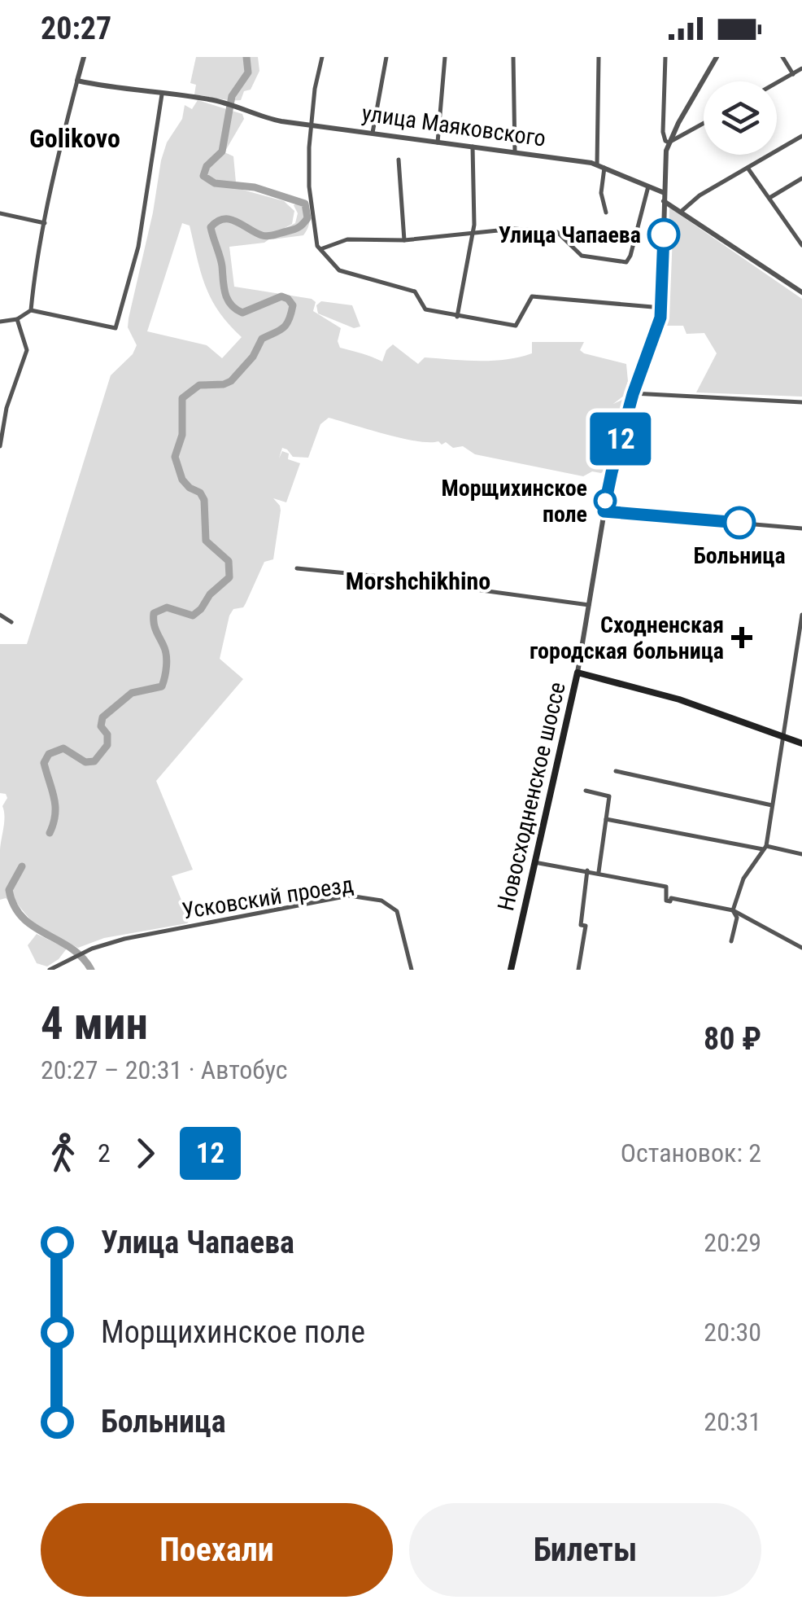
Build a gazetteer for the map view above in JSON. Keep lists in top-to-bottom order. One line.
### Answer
{"streets":{"main road":["Новосходненское шоссе"],"street":["улица Маяковского","Усковский проезд"]},"crossings":[["улица Маяковского","Новосходненское шоссе"]],"districts":["Golikovo","Morshchikhino"],"places":{"other":["Улица Чапаева","Морщихинское поле","Больница"],"health":["Сходненская городская больница"]},"lines":["bus line 12"],"page":{"status":"20:27","on_map":"12","heading":["4 мин","20:27 – 20:31 · Автобус","80 ₽"],"legs":["2","12","Остановок: 2"],"list":[{"name":"Улица Чапаева","value":"20:29"},{"name":"Морщихинское поле","value":"20:30"},{"name":"Больница","value":"20:31"}],"buttons":["Поехали","Билеты"]}}
